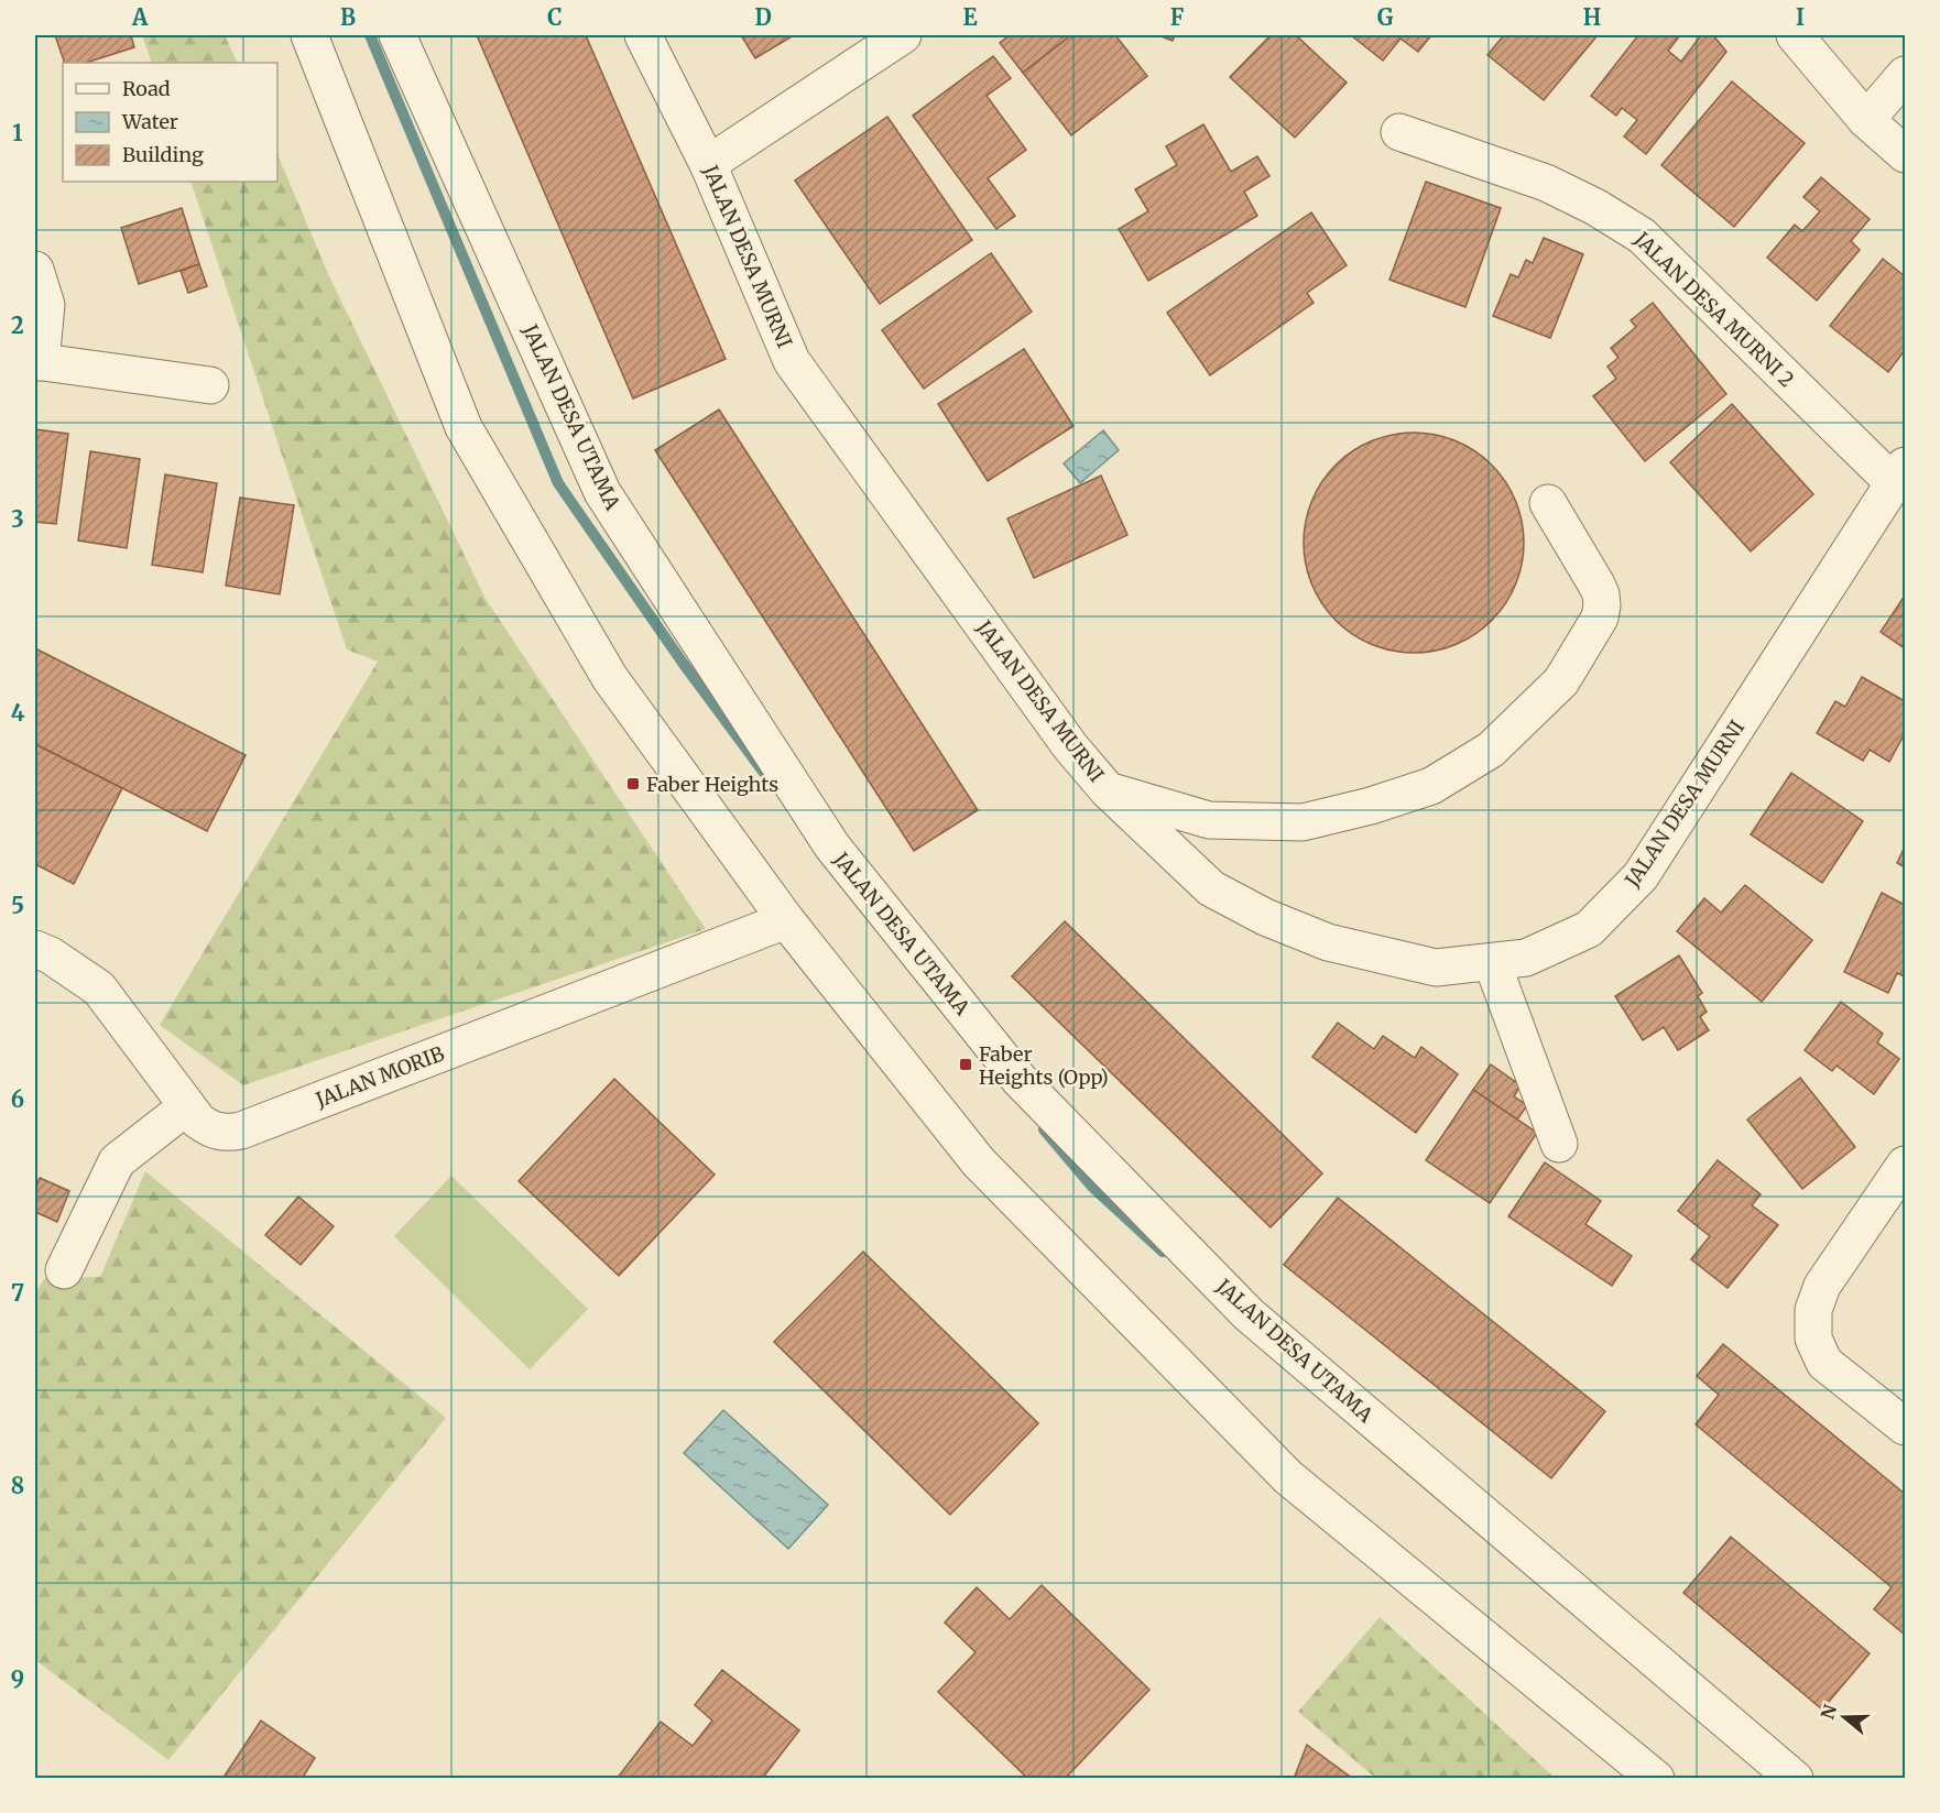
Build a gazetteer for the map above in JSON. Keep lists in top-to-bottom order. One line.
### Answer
{"streets":{"street":["JALAN DESA MURNI","JALAN DESA MURNI 2","JALAN DESA UTAMA","JALAN MORIB"]},"crossings":[["JALAN DESA MURNI","JALAN DESA MURNI 2"]],"places":{"transit":["Faber Heights","Faber Heights (Opp)"]},"legend":["Road","Water","Building"],"north":"left","grid":{"columns":["A","B","C","D","E","F","G","H","I"],"rows":["1","2","3","4","5","6","7","8","9"]}}
